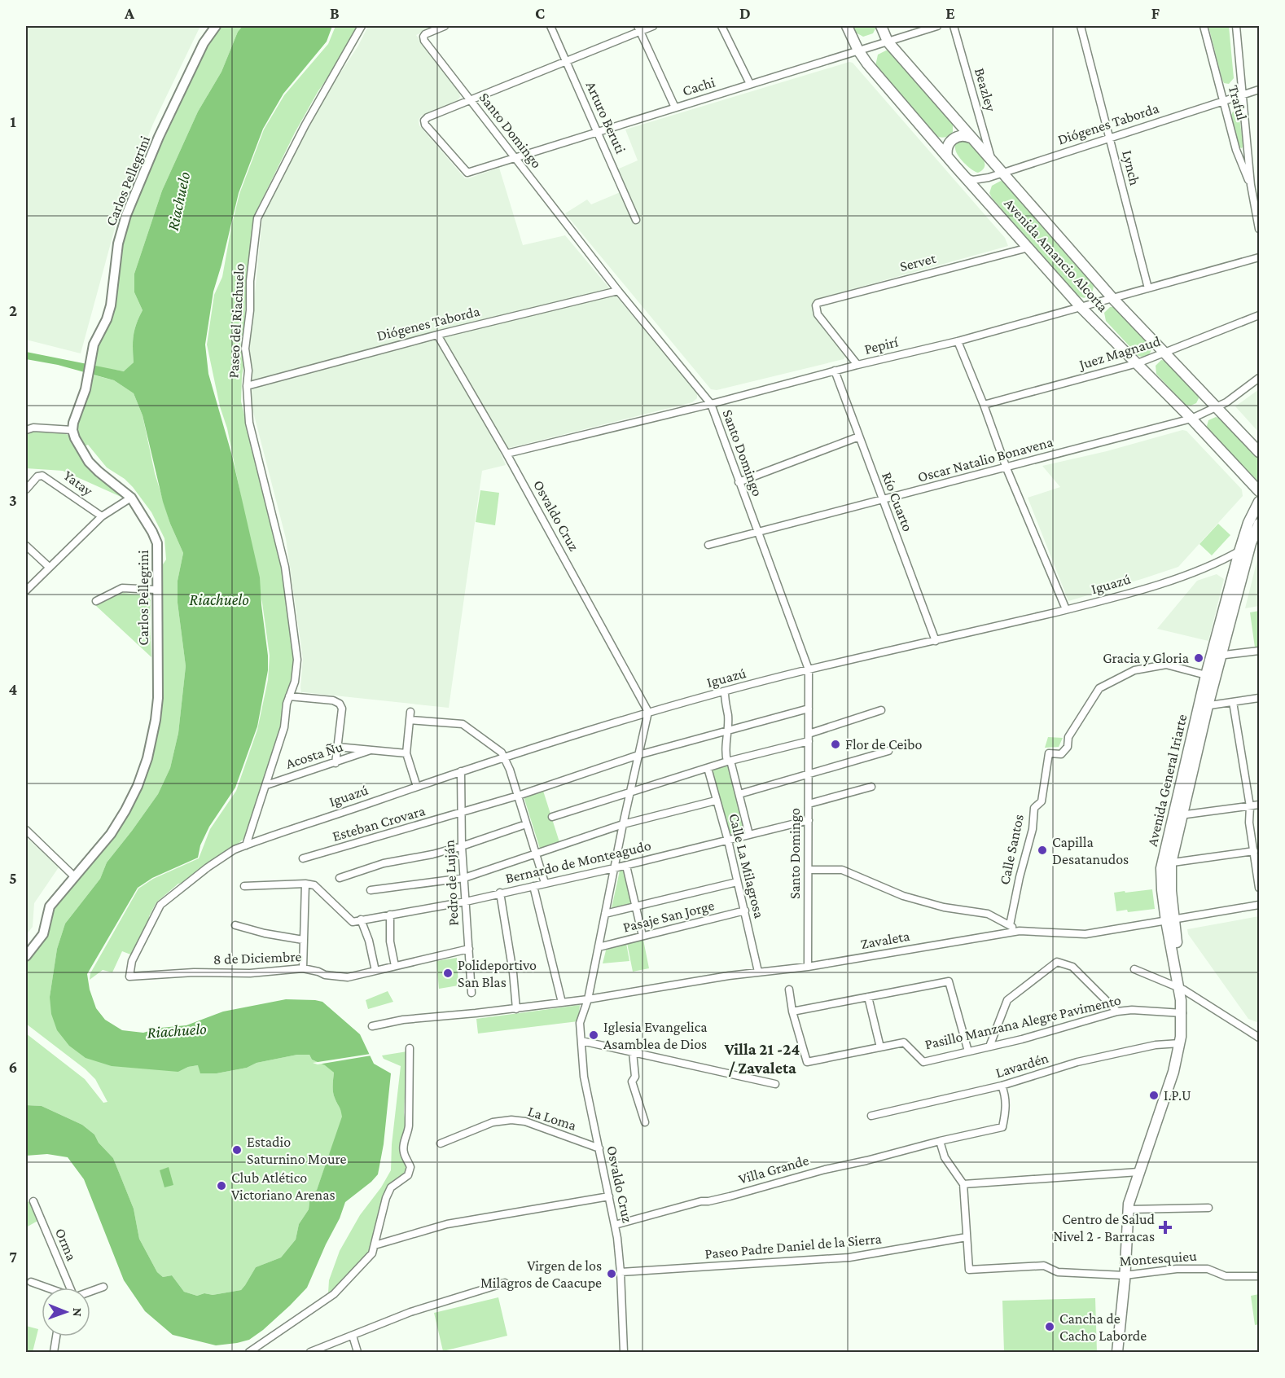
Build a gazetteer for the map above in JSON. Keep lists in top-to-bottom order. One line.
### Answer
{"streets":{"main road":["Avenida Amancio Alcorta","Avenida General Iriarte"],"street":["Cachi","Beazley","Traful","Arturo Beruti","Diógenes Taborda","Santo Domingo","Lynch","Carlos Pellegrini","Servet","Paseo del Riachuelo","Pepirí","Juez Magnaud","Oscar Natalio Bonavena","Yatay","Río Cuarto","Osvaldo Cruz","Iguazú","Acosta Ñu","Esteban Crovara","Calle Santos","Bernardo de Monteagudo","Calle La Milagrosa","Pedro de Luján","Pasaje San Jorge","Zavaleta","8 de Diciembre","Pasillo Manzana Alegre Pavimento","Lavardén","La Loma","Villa Grande","Orma","Paseo Padre Daniel de la Sierra","Montesquieu"]},"crossings":[["Cachi","Arturo Beruti"],["Cachi","Santo Domingo"],["Cachi","Avenida Amancio Alcorta"],["Beazley","Avenida Amancio Alcorta"],["Traful","Diógenes Taborda"],["Diógenes Taborda","Santo Domingo"],["Diógenes Taborda","Lynch"],["Diógenes Taborda","Avenida Amancio Alcorta"],["Diógenes Taborda","Paseo del Riachuelo"],["Diógenes Taborda","Osvaldo Cruz"],["Santo Domingo","Pepirí"],["Santo Domingo","Oscar Natalio Bonavena"],["Santo Domingo","Iguazú"],["Santo Domingo","Esteban Crovara"],["Santo Domingo","Bernardo de Monteagudo"],["Santo Domingo","Zavaleta"],["Lynch","Pepirí"],["Avenida Amancio Alcorta","Servet"],["Avenida Amancio Alcorta","Pepirí"],["Avenida Amancio Alcorta","Juez Magnaud"],["Avenida Amancio Alcorta","Oscar Natalio Bonavena"],["Servet","Pepirí"],["Paseo del Riachuelo","Iguazú"],["Paseo del Riachuelo","Acosta Ñu"],["Pepirí","Río Cuarto"],["Pepirí","Osvaldo Cruz"],["Oscar Natalio Bonavena","Río Cuarto"],["Río Cuarto","Iguazú"],["Osvaldo Cruz","Iguazú"],["Osvaldo Cruz","Zavaleta"],["Osvaldo Cruz","La Loma"],["Osvaldo Cruz","Villa Grande"],["Osvaldo Cruz","Paseo Padre Daniel de la Sierra"],["Iguazú","Avenida General Iriarte"],["Iguazú","Pedro de Luján"],["Iguazú","8 de Diciembre"],["Avenida General Iriarte","Calle Santos"],["Avenida General Iriarte","Zavaleta"],["Avenida General Iriarte","Pasillo Manzana Alegre Pavimento"],["Avenida General Iriarte","Lavardén"],["Avenida General Iriarte","Montesquieu"],["Esteban Crovara","Pedro de Luján"],["Bernardo de Monteagudo","Calle La Milagrosa"],["Bernardo de Monteagudo","Pedro de Luján"],["Calle La Milagrosa","Pasaje San Jorge"],["Calle La Milagrosa","Zavaleta"],["Pedro de Luján","8 de Diciembre"],["Lavardén","Villa Grande"],["Paseo Padre Daniel de la Sierra","Montesquieu"]],"districts":["Villa 21 -24 / Zavaleta"],"water":["Riachuelo"],"places":{"other":["Gracia y Gloria","Flor de Ceibo","Capilla Desatanudos","Polideportivo San Blas","Iglesia Evangelica Asamblea de Dios","I.P.U","Estadio Saturnino Moure","Club Atlético Victoriano Arenas","Virgen de los Milagros de Caacupe","Cancha de Cacho Laborde"],"health":["Centro de Salud Nivel 2 - Barracas"]},"north":"right","grid":{"columns":["A","B","C","D","E","F"],"rows":["1","2","3","4","5","6","7"]}}
